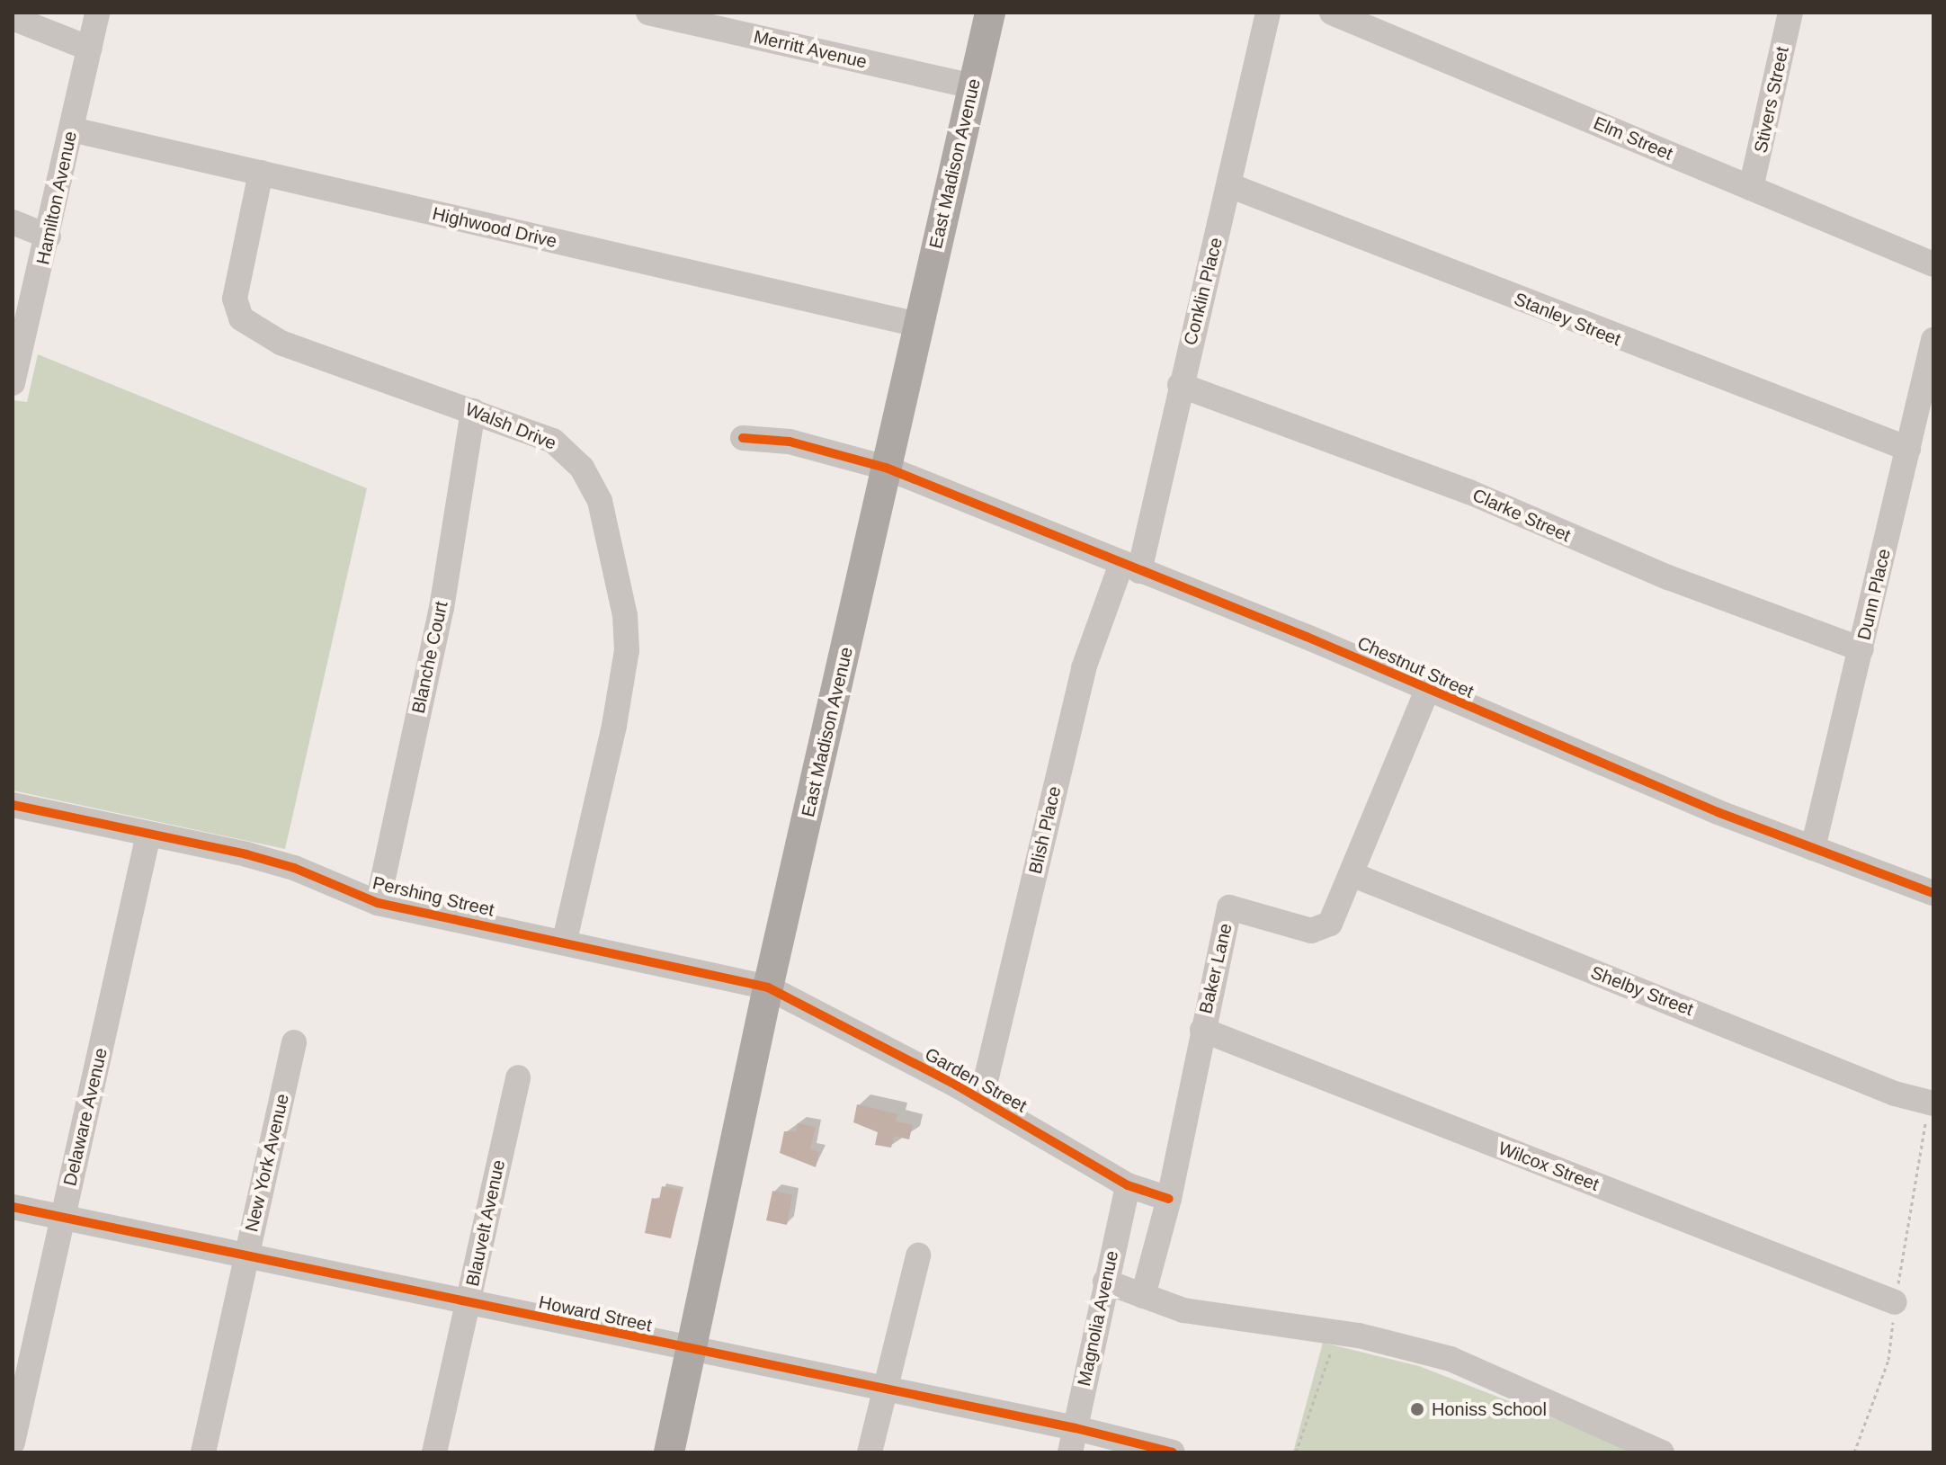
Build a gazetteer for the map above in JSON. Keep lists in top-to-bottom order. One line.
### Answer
{"streets":{"main road":["East Madison Avenue"],"street":["Merritt Avenue","Stivers Street","Elm Street","Hamilton Avenue","Highwood Drive","Conklin Place","Stanley Street","Walsh Drive","Clarke Street","Dunn Place","Blanche Court","Chestnut Street","Blish Place","Pershing Street","Baker Lane","Shelby Street","Garden Street","Delaware Avenue","New York Avenue","Wilcox Street","Blauvelt Avenue","Howard Street","Magnolia Avenue"]},"crossings":[["Merritt Avenue","East Madison Avenue"],["Stivers Street","Elm Street"],["East Madison Avenue","Highwood Drive"],["East Madison Avenue","Chestnut Street"],["East Madison Avenue","Pershing Street"],["East Madison Avenue","Garden Street"],["East Madison Avenue","Howard Street"],["Hamilton Avenue","Highwood Drive"],["Highwood Drive","Walsh Drive"],["Conklin Place","Stanley Street"],["Conklin Place","Clarke Street"],["Conklin Place","Chestnut Street"],["Conklin Place","Blish Place"],["Stanley Street","Dunn Place"],["Walsh Drive","Blanche Court"],["Walsh Drive","Pershing Street"],["Clarke Street","Dunn Place"],["Dunn Place","Chestnut Street"],["Blanche Court","Pershing Street"],["Chestnut Street","Blish Place"],["Chestnut Street","Baker Lane"],["Blish Place","Garden Street"],["Pershing Street","Garden Street"],["Pershing Street","Delaware Avenue"],["Baker Lane","Shelby Street"],["Baker Lane","Garden Street"],["Baker Lane","Wilcox Street"],["Garden Street","Magnolia Avenue"],["Delaware Avenue","Howard Street"],["New York Avenue","Howard Street"],["Blauvelt Avenue","Howard Street"],["Howard Street","Magnolia Avenue"]],"places":["Honiss School"]}
